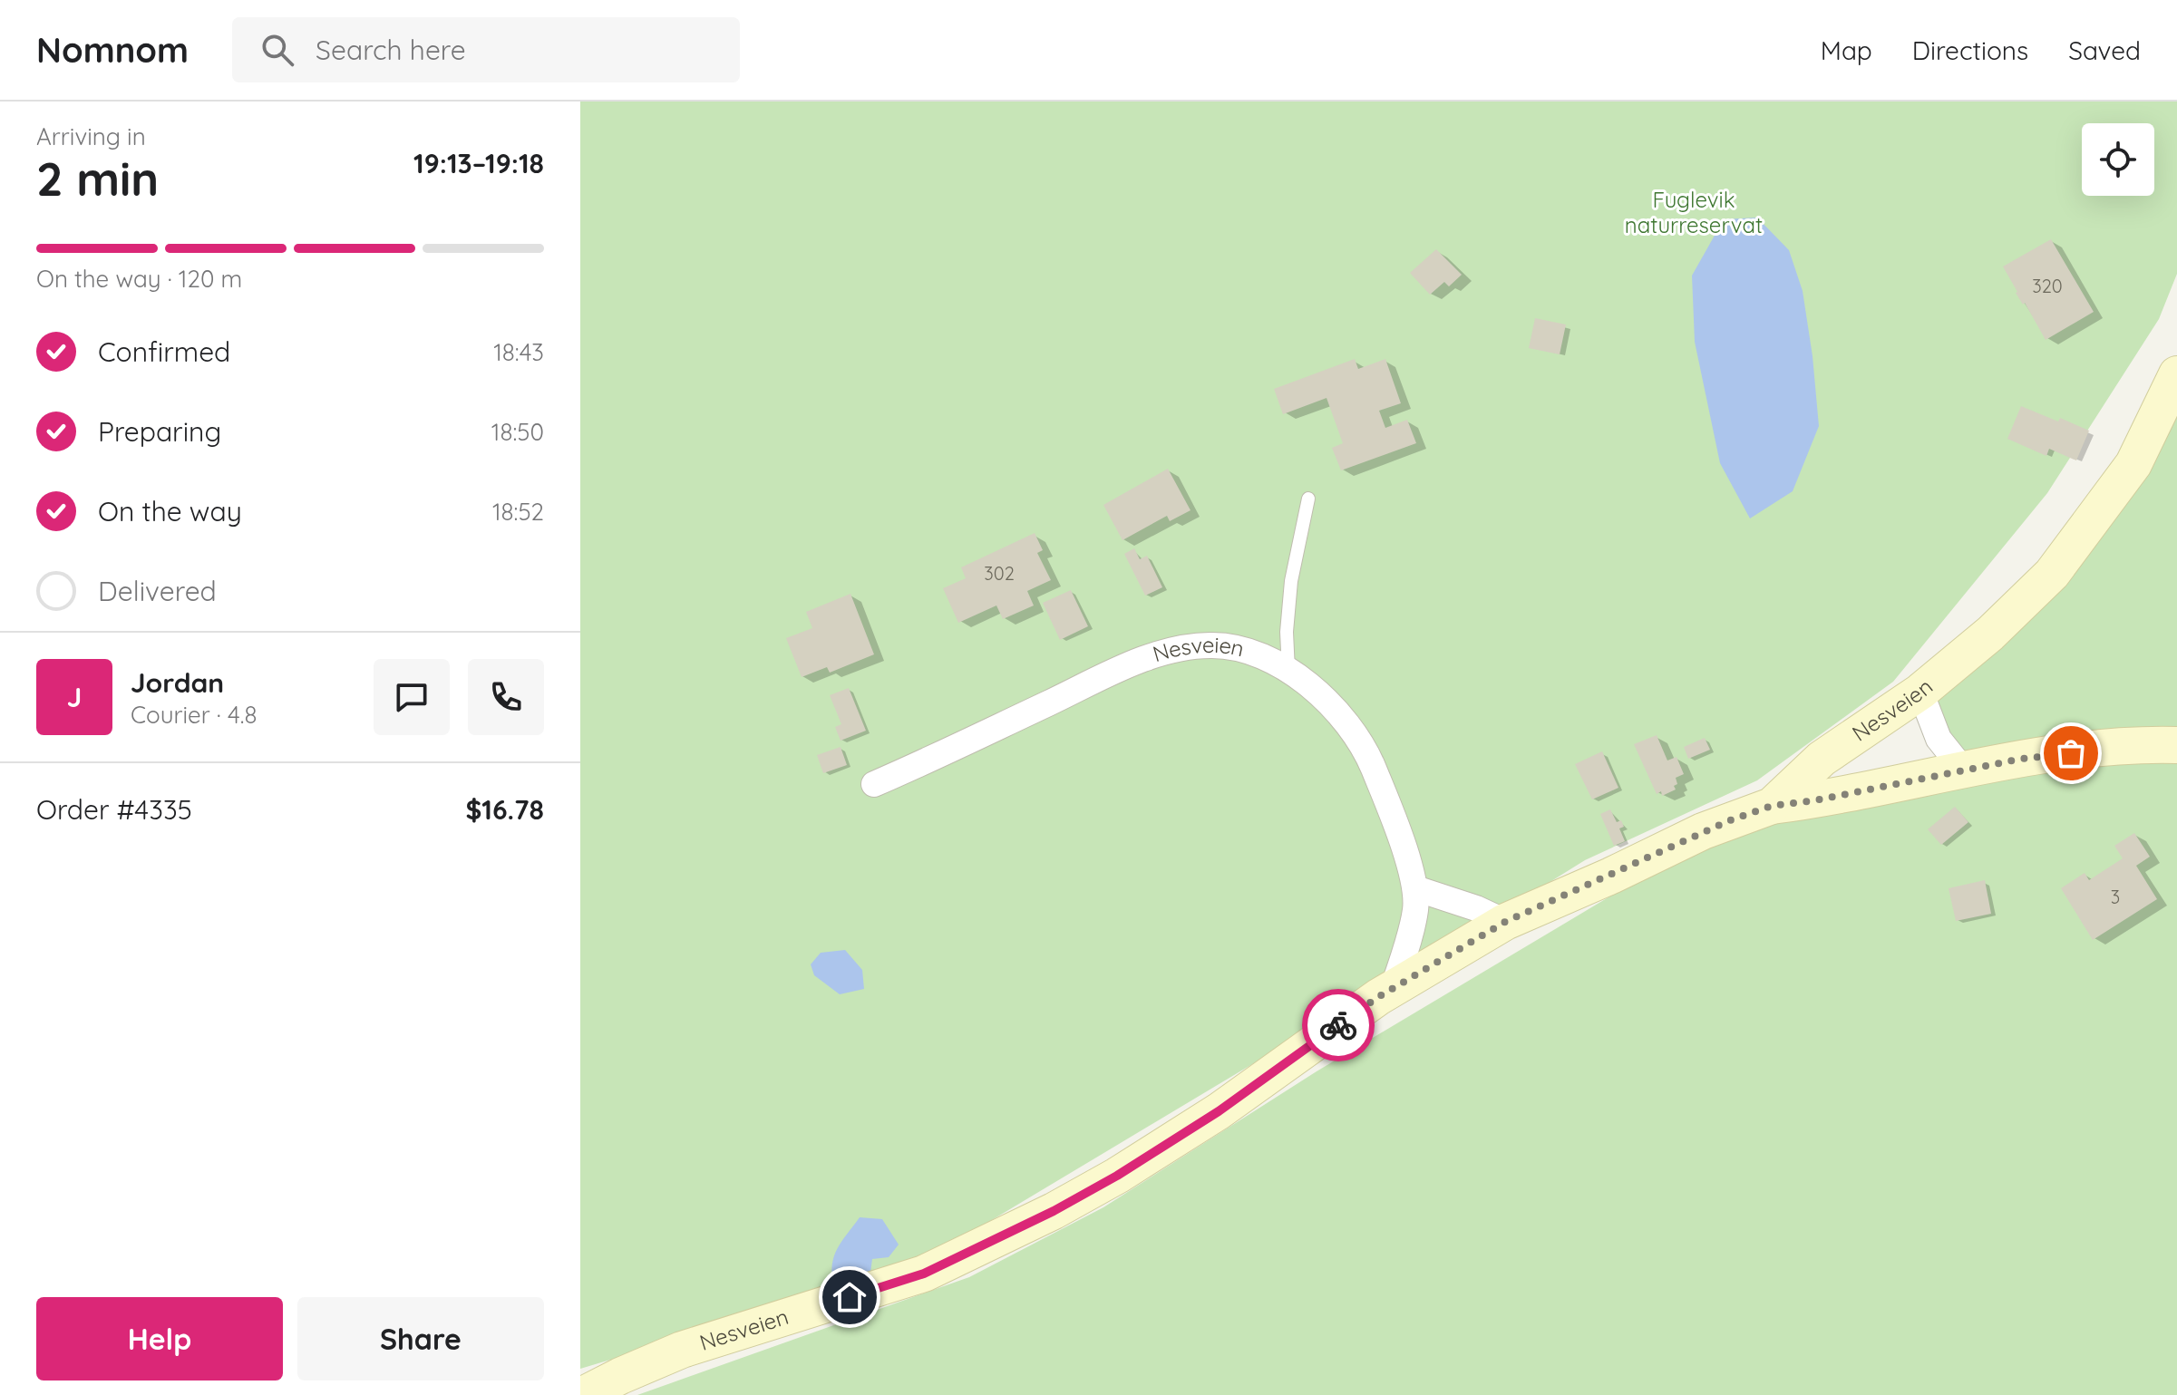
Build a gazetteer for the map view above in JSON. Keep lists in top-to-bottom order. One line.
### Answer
{"streets":{"main road":["Nesveien"]},"parks":["Fuglevik naturreservat"],"house_numbers":["320","302","3"],"page":{"header":"Nomnom","search":"Search here","nav":["Map","Directions","Saved"],"heading":["2 min","Arriving in","19:13–19:18"],"panel":["Jordan","Courier · 4.8","Order #4335","$16.78"],"bar":"On the way · 120 m","list":[["Confirmed","18:43"],["Preparing","18:50"],["On the way","18:52"],"Delivered"],"round":"J","buttons":["Help","Share"]}}
